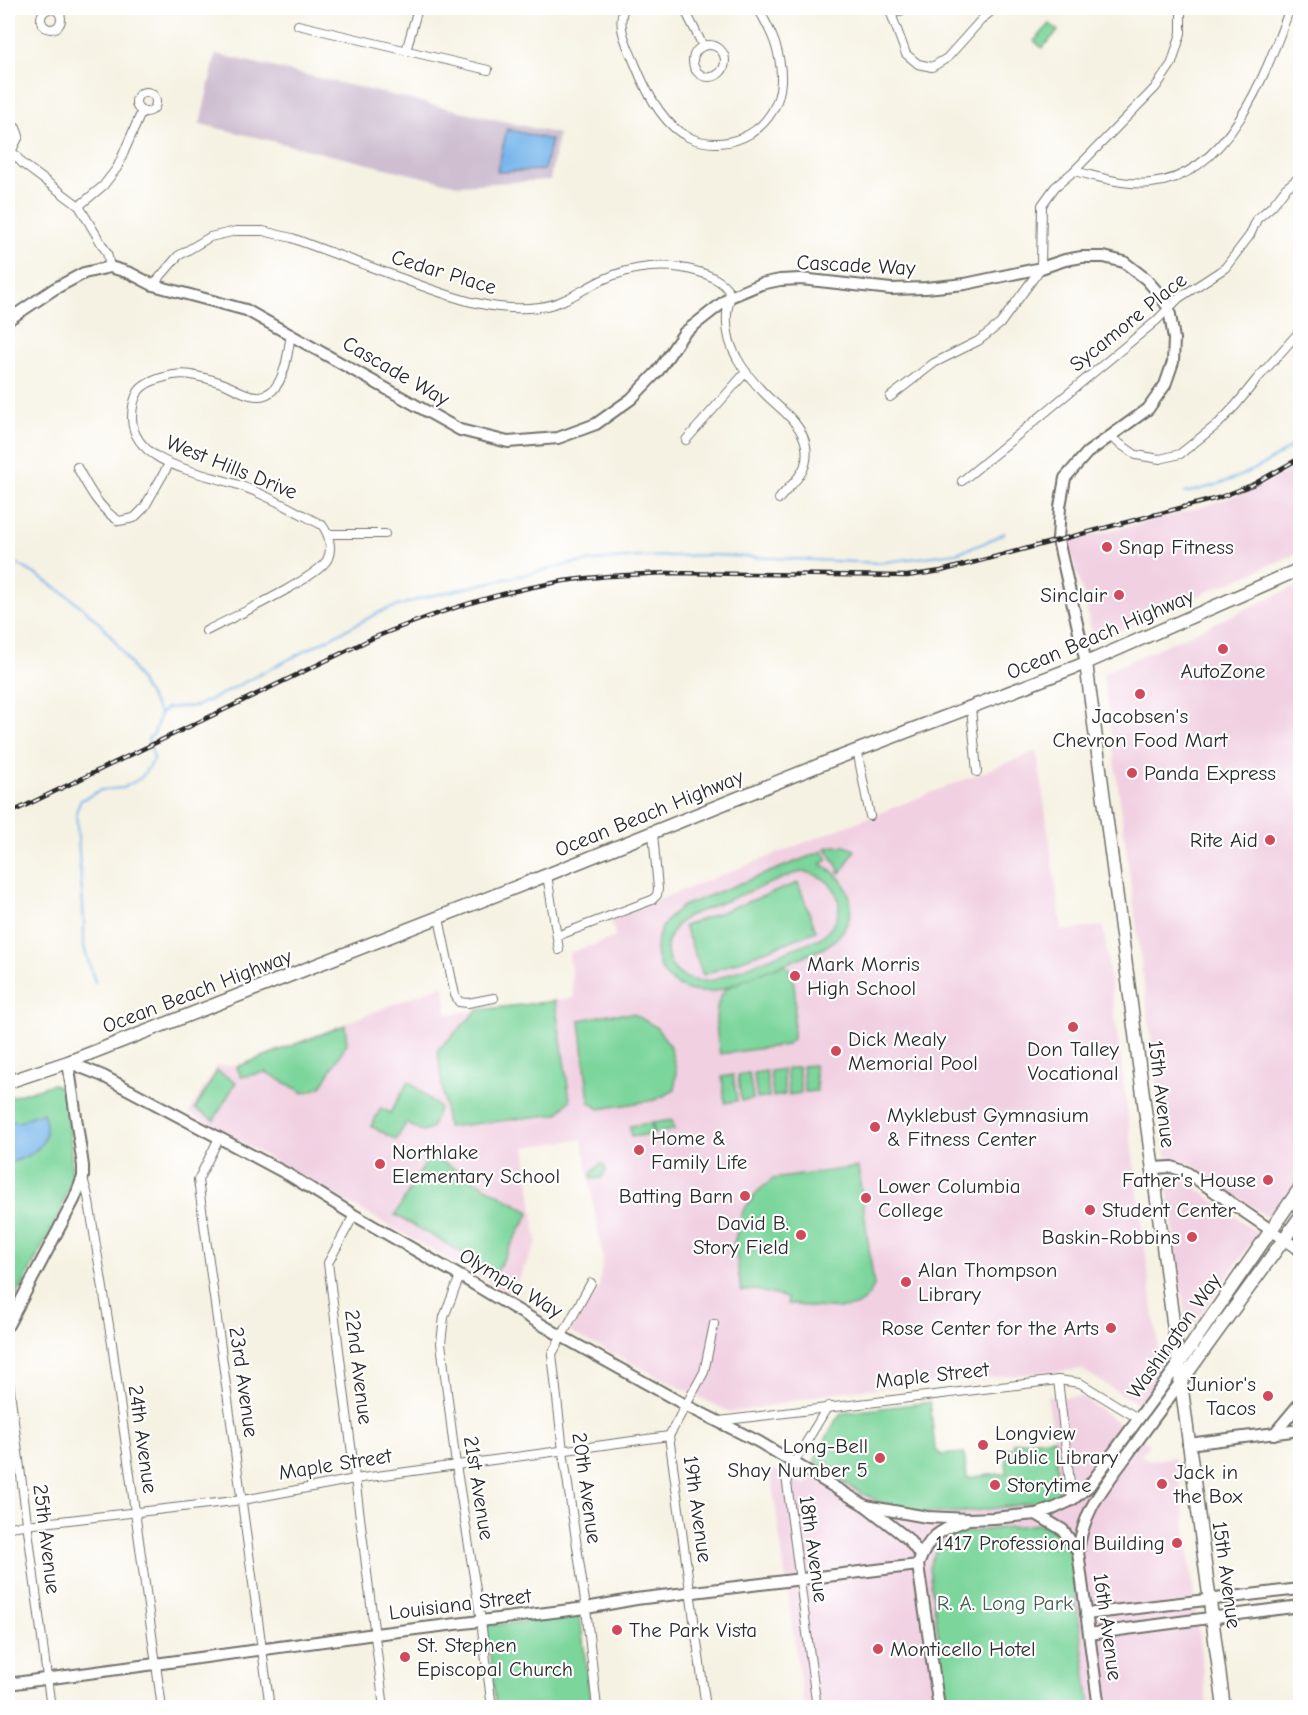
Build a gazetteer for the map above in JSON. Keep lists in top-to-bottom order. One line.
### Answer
{"streets":{"main road":["Ocean Beach Highway","15th Avenue","Washington Way"],"street":["Cascade Way","Cedar Place","Sycamore Place","West Hills Drive","Olympia Way","22nd Avenue","Maple Street","23rd Avenue","24th Avenue","21st Avenue","20th Avenue","19th Avenue","25th Avenue","18th Avenue","Louisiana Street","16th Avenue"]},"crossings":[["Cascade Way","Cedar Place"],["Cascade Way","Sycamore Place"],["Cascade Way","West Hills Drive"],["Cascade Way","Ocean Beach Highway"],["Cascade Way","15th Avenue"],["Ocean Beach Highway","15th Avenue"],["Ocean Beach Highway","Olympia Way"],["15th Avenue","Washington Way"],["Olympia Way","22nd Avenue"],["Olympia Way","Maple Street"],["Olympia Way","23rd Avenue"],["Olympia Way","21st Avenue"],["Olympia Way","20th Avenue"],["Olympia Way","19th Avenue"],["Olympia Way","18th Avenue"],["Olympia Way","Louisiana Street"],["Washington Way","Maple Street"],["Washington Way","16th Avenue"],["22nd Avenue","Maple Street"],["22nd Avenue","Louisiana Street"],["Maple Street","23rd Avenue"],["Maple Street","24th Avenue"],["Maple Street","21st Avenue"],["Maple Street","20th Avenue"],["Maple Street","19th Avenue"],["Maple Street","25th Avenue"],["Maple Street","18th Avenue"],["23rd Avenue","Louisiana Street"],["24th Avenue","Louisiana Street"],["21st Avenue","Louisiana Street"],["20th Avenue","Louisiana Street"],["19th Avenue","Louisiana Street"],["25th Avenue","Louisiana Street"],["18th Avenue","Louisiana Street"]],"parks":["R. A. Long Park"],"places":["Snap Fitness","Sinclair","AutoZone","Jacobsen's Chevron Food Mart","Panda Express","Rite Aid","Mark Morris High School","Don Talley Vocational","Dick Mealy Memorial Pool","Myklebust Gymnasium & Fitness Center","Home & Family Life","Northlake Elementary School","Father's House","Batting Barn","Lower Columbia College","Student Center","David B. Story Field","Baskin-Robbins","Alan Thompson Library","Rose Center for the Arts","Junior's Tacos","Longview Public Library","Long-Bell Shay Number 5","Jack in the Box","Storytime","1417 Professional Building","The Park Vista","Monticello Hotel","St. Stephen Episcopal Church"]}
